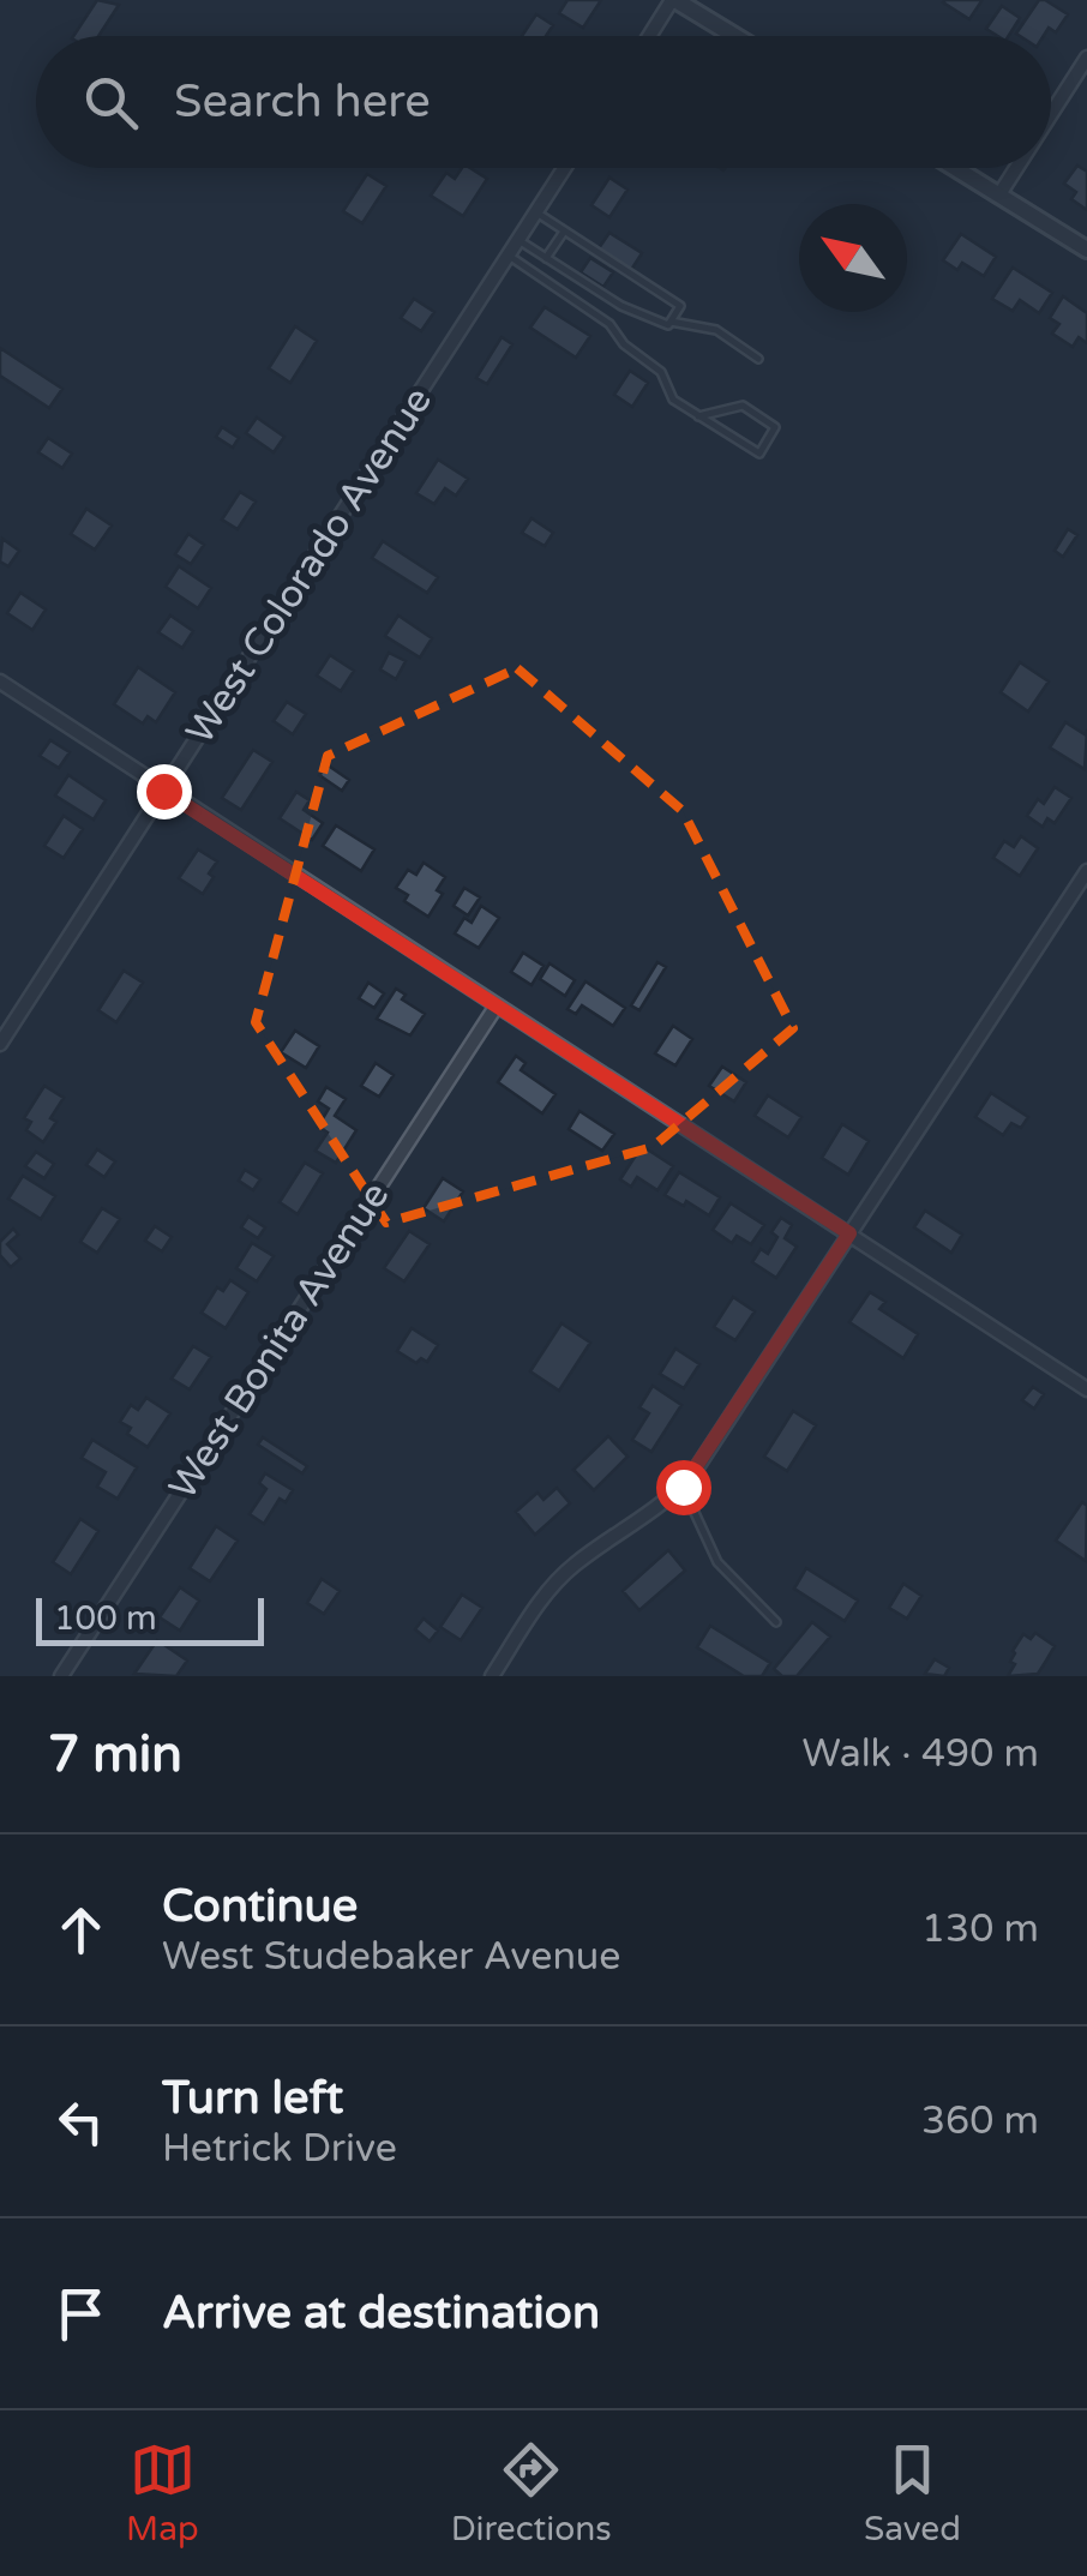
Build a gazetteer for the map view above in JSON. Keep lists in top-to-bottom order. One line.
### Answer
{"streets":{"street":["West Colorado Avenue","West Bonita Avenue"]},"scale_bar":"100 m","north":"top left","page":{"search":"Search here","scale":"100 m","heading":["7 min","Walk · 490 m"],"list":[["Continue","West Studebaker Avenue","130 m"],["Turn left","Hetrick Drive","360 m"],"Arrive at destination"],"nav":["Map","Directions","Saved"]}}
